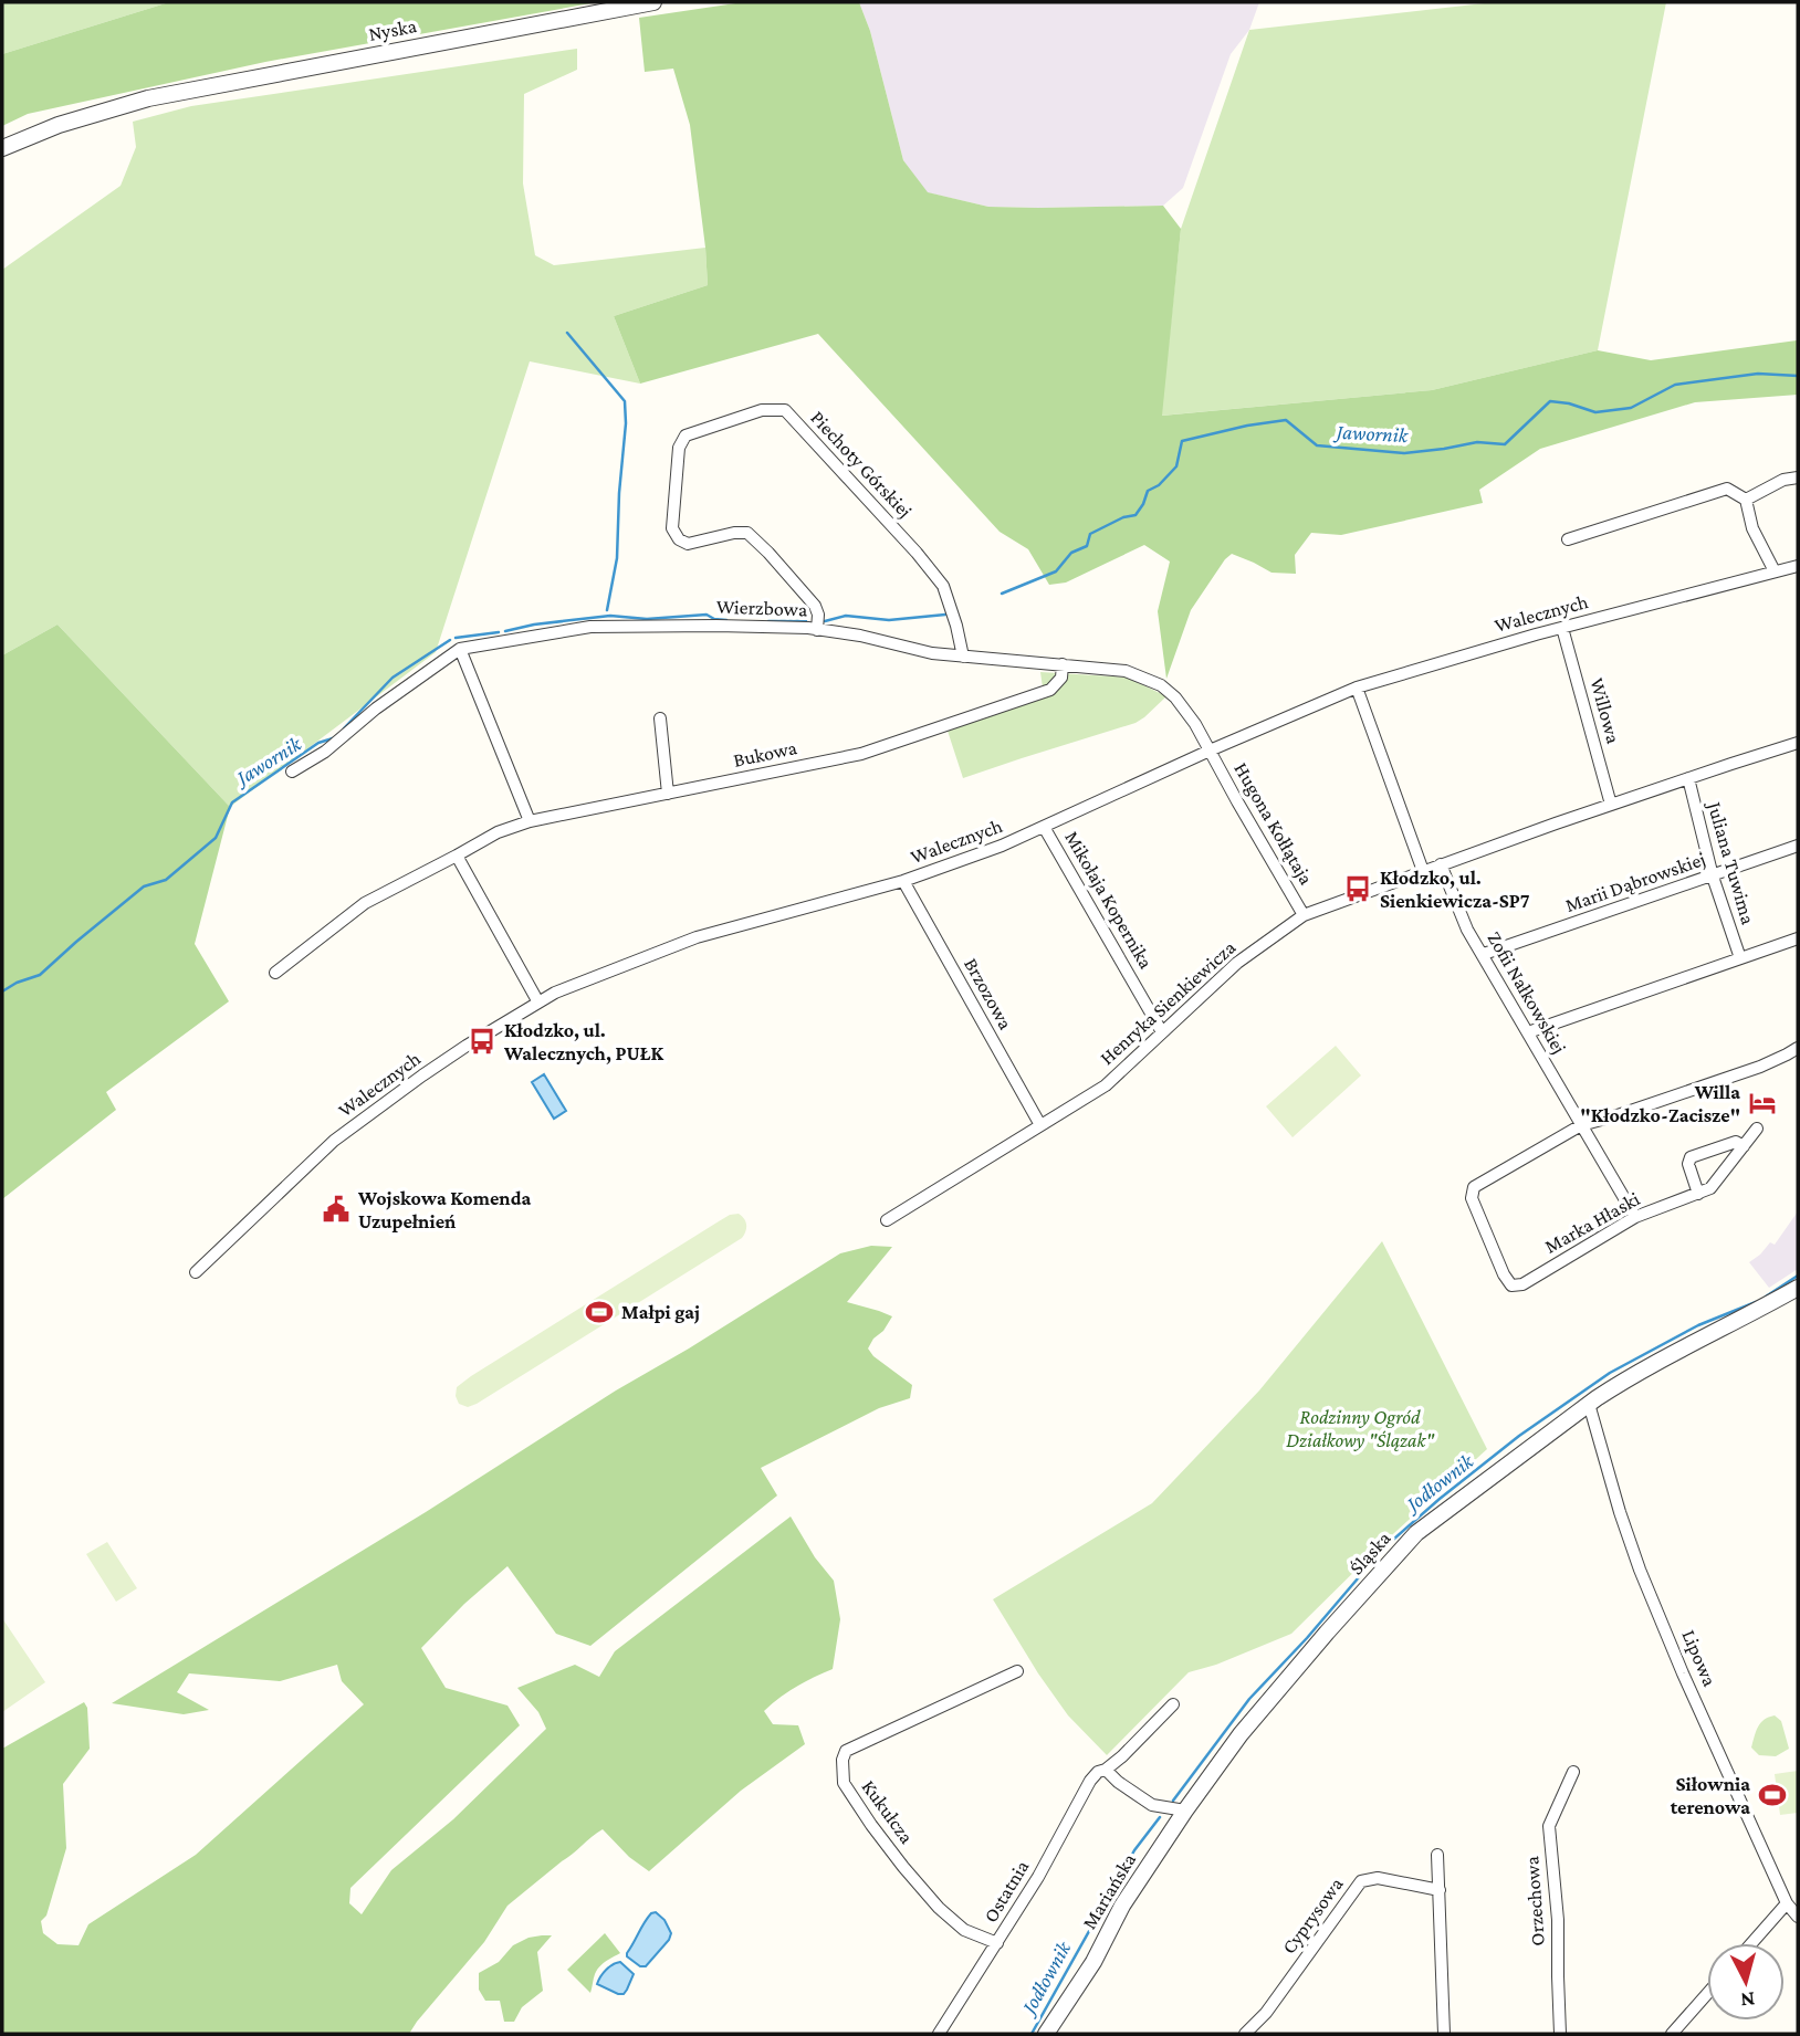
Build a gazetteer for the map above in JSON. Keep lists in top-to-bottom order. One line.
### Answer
{"streets":{"street":["Nyska","Piechoty Górskiej","Wierzbowa","Walecznych","Willowa","Bukowa","Hugona Kołłątaja","Juliana Tuwima","Marii Dąbrowskiej","Mikołaja Kopernika","Zofii Nałkowskiej","Brzozowa","Henryka Sienkiewicza","Marka Hłaski","Śląska","Lipowa","Kukułcza","Ostatnia","Mariańska","Orzechowa","Cyprysowa"]},"crossings":[["Piechoty Górskiej","Wierzbowa"],["Wierzbowa","Walecznych"],["Wierzbowa","Bukowa"],["Wierzbowa","Hugona Kołłątaja"],["Walecznych","Willowa"],["Walecznych","Hugona Kołłątaja"],["Walecznych","Mikołaja Kopernika"],["Walecznych","Brzozowa"],["Willowa","Henryka Sienkiewicza"],["Hugona Kołłątaja","Henryka Sienkiewicza"],["Juliana Tuwima","Marii Dąbrowskiej"],["Juliana Tuwima","Henryka Sienkiewicza"],["Marii Dąbrowskiej","Zofii Nałkowskiej"],["Mikołaja Kopernika","Henryka Sienkiewicza"],["Zofii Nałkowskiej","Henryka Sienkiewicza"],["Zofii Nałkowskiej","Marka Hłaski"],["Brzozowa","Henryka Sienkiewicza"],["Śląska","Lipowa"],["Śląska","Mariańska"],["Kukułcza","Ostatnia"]],"water":["Jawornik","Jodłownik"],"parks":["Rodzinny Ogród Działkowy \"Ślązak\""],"places":{"bus stop":["Kłodzko, ul. Sienkiewicza-SP7","Kłodzko, ul. Walecznych, PUŁK"],"hotel":["Willa \"Kłodzko-Zacisze\""],"public building":["Wojskowa Komenda Uzupełnień"],"sports":["Małpi gaj","Siłownia terenowa"]},"north":"bottom"}
